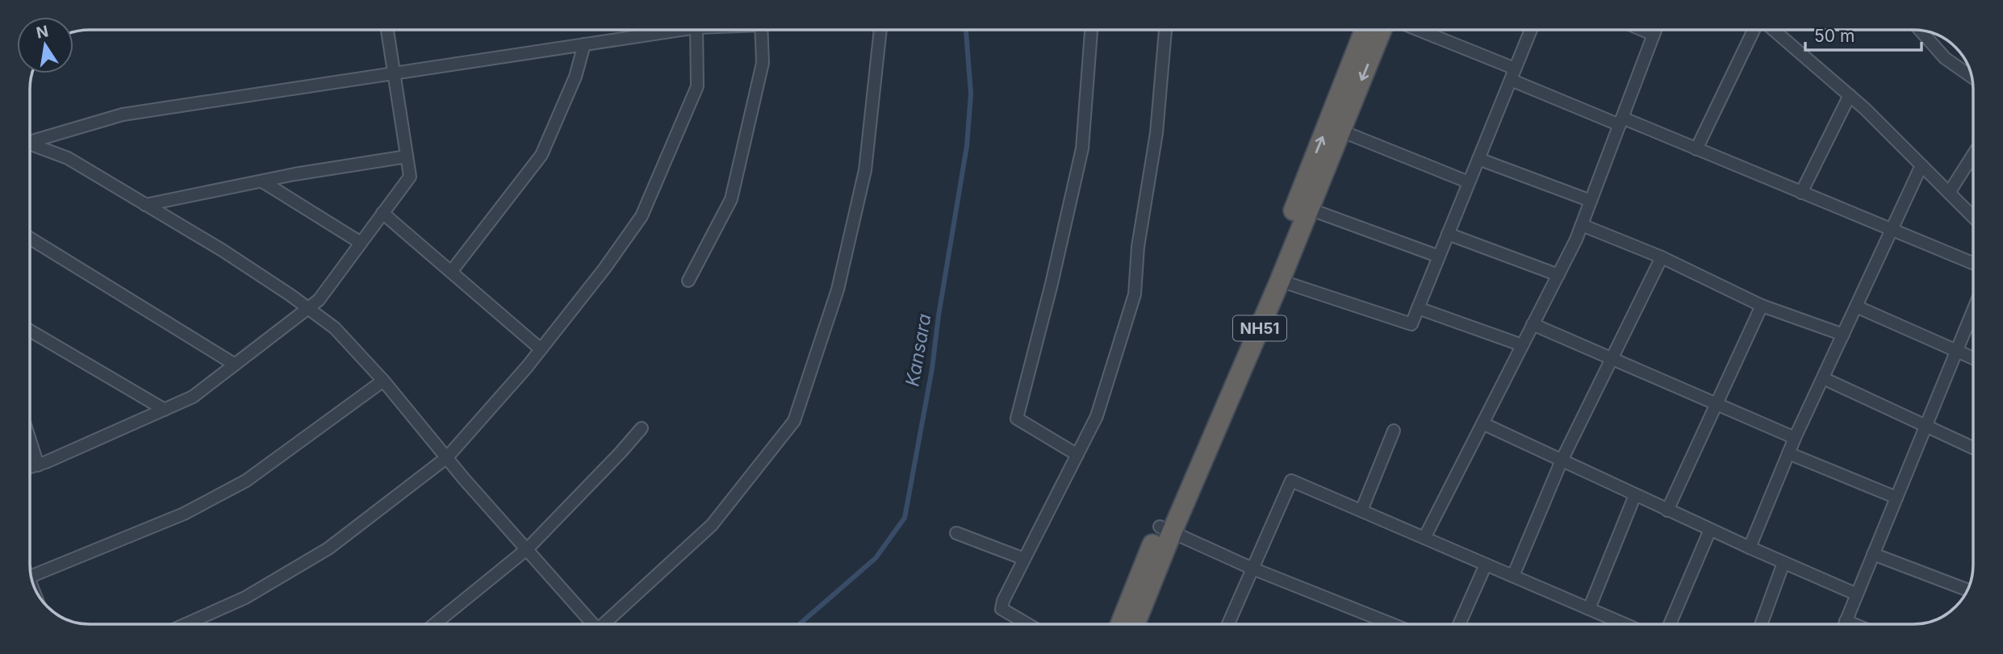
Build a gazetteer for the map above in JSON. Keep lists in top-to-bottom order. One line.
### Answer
{"streets":{"highway":["NH51"]},"water":["Kansara"],"scale_bar":"50 m","north":"top"}
